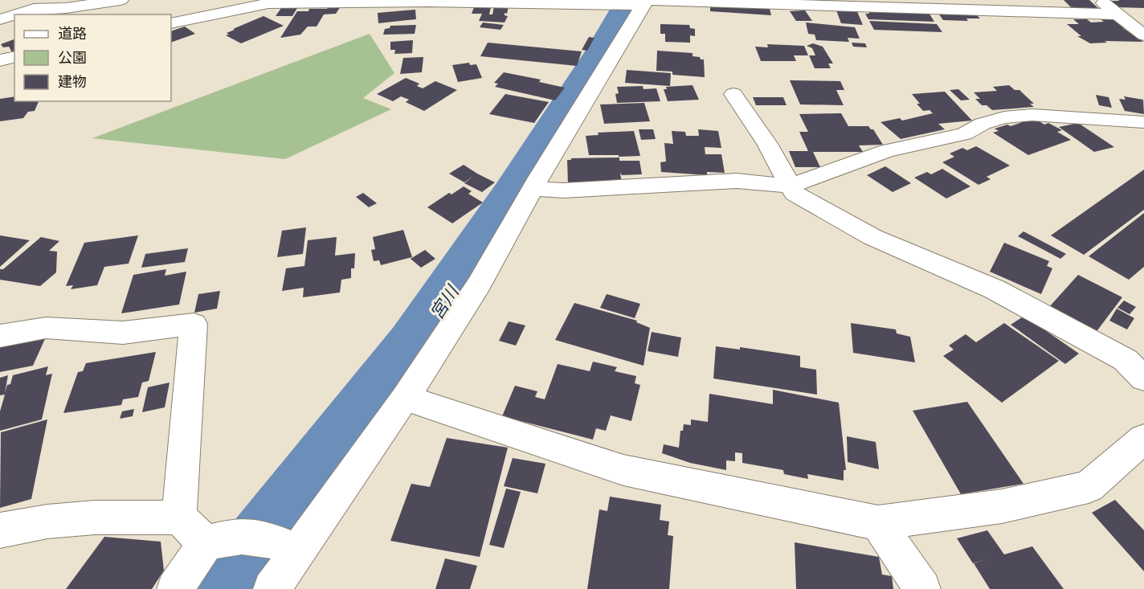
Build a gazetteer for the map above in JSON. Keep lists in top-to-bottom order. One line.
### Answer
{"water":["宮川"],"legend":["道路","公園","建物"]}
